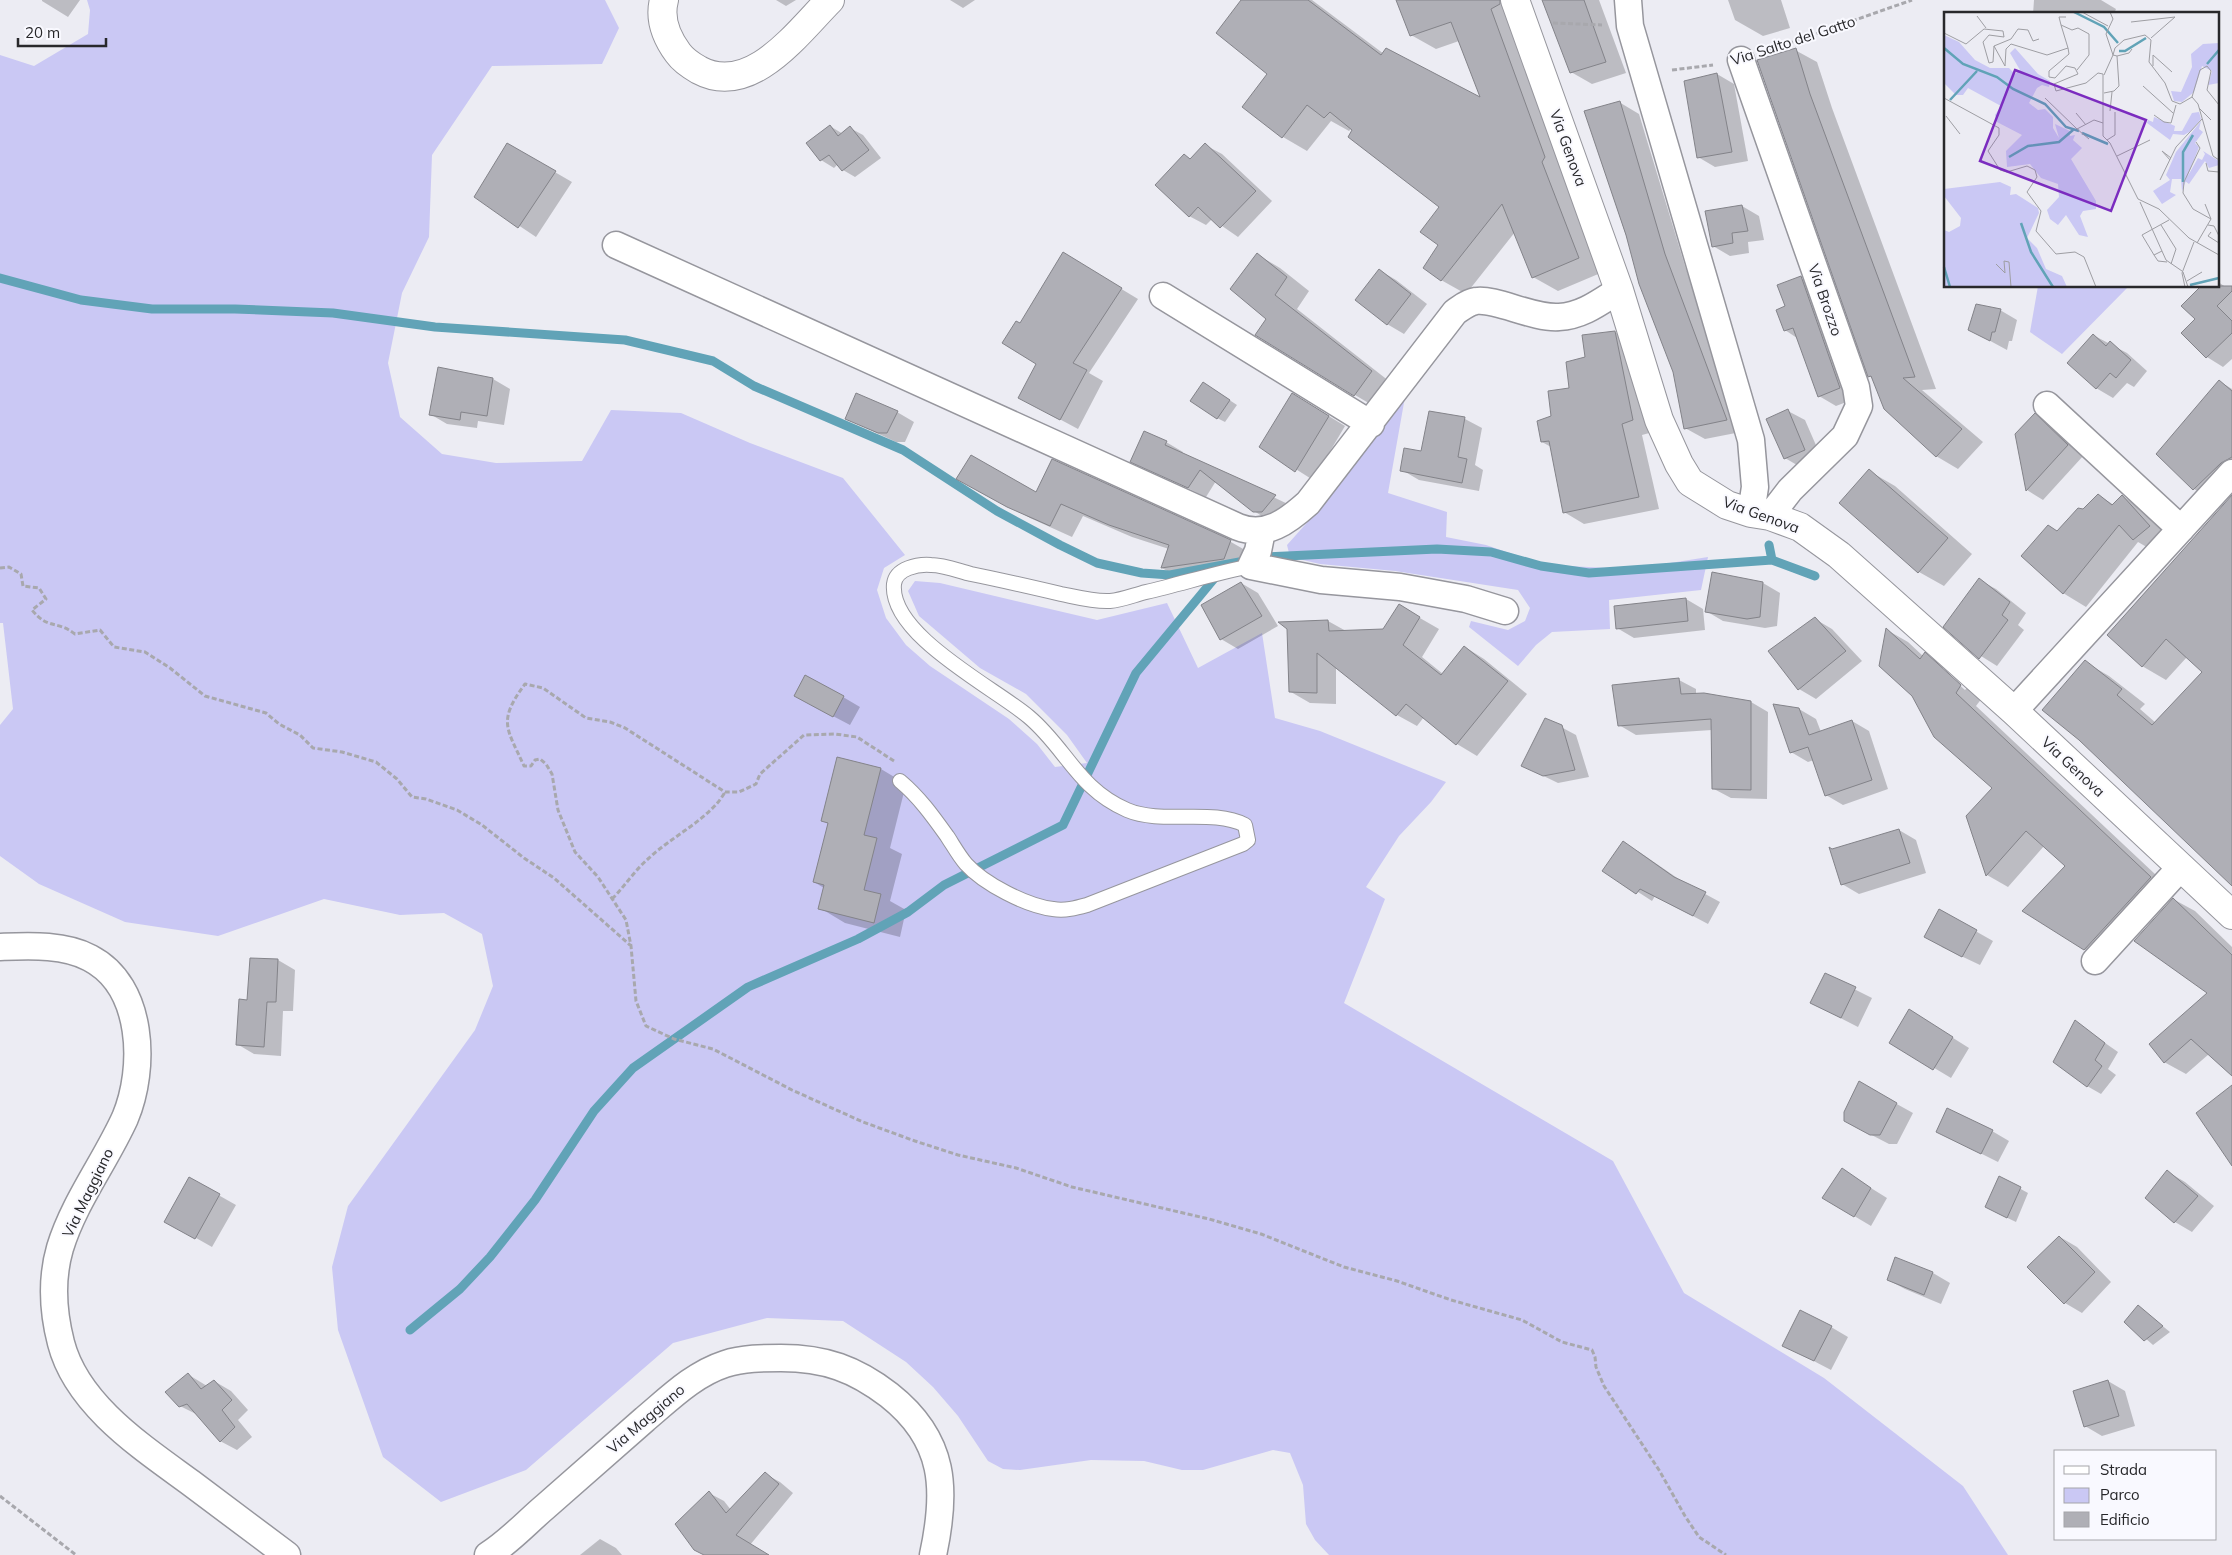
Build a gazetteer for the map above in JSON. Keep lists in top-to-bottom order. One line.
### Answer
{"streets":{"main road":["Via Genova"],"street":["Via Brozzo","Via Maggiano"],"path":["Via Salto del Gatto"]},"crossings":[["Via Salto del Gatto","Via Brozzo"],["Via Genova","Via Brozzo"]],"legend":["Strada","Parco","Edificio"],"scale_bar":"20 m"}
